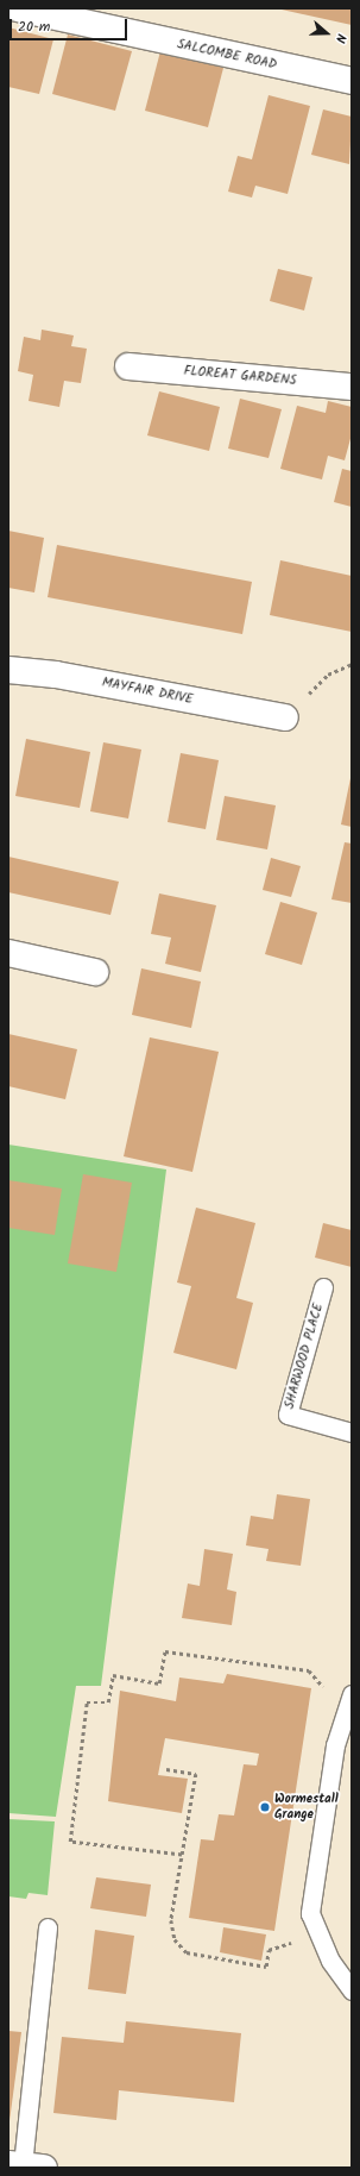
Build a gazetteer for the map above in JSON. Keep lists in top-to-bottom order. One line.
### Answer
{"streets":{"street":["SALCOMBE ROAD","FLOREAT GARDENS","MAYFAIR DRIVE"],"lane":["SHARWOOD PLACE"]},"places":["Wormestall Grange"],"scale_bar":"20 m","north":"right"}
